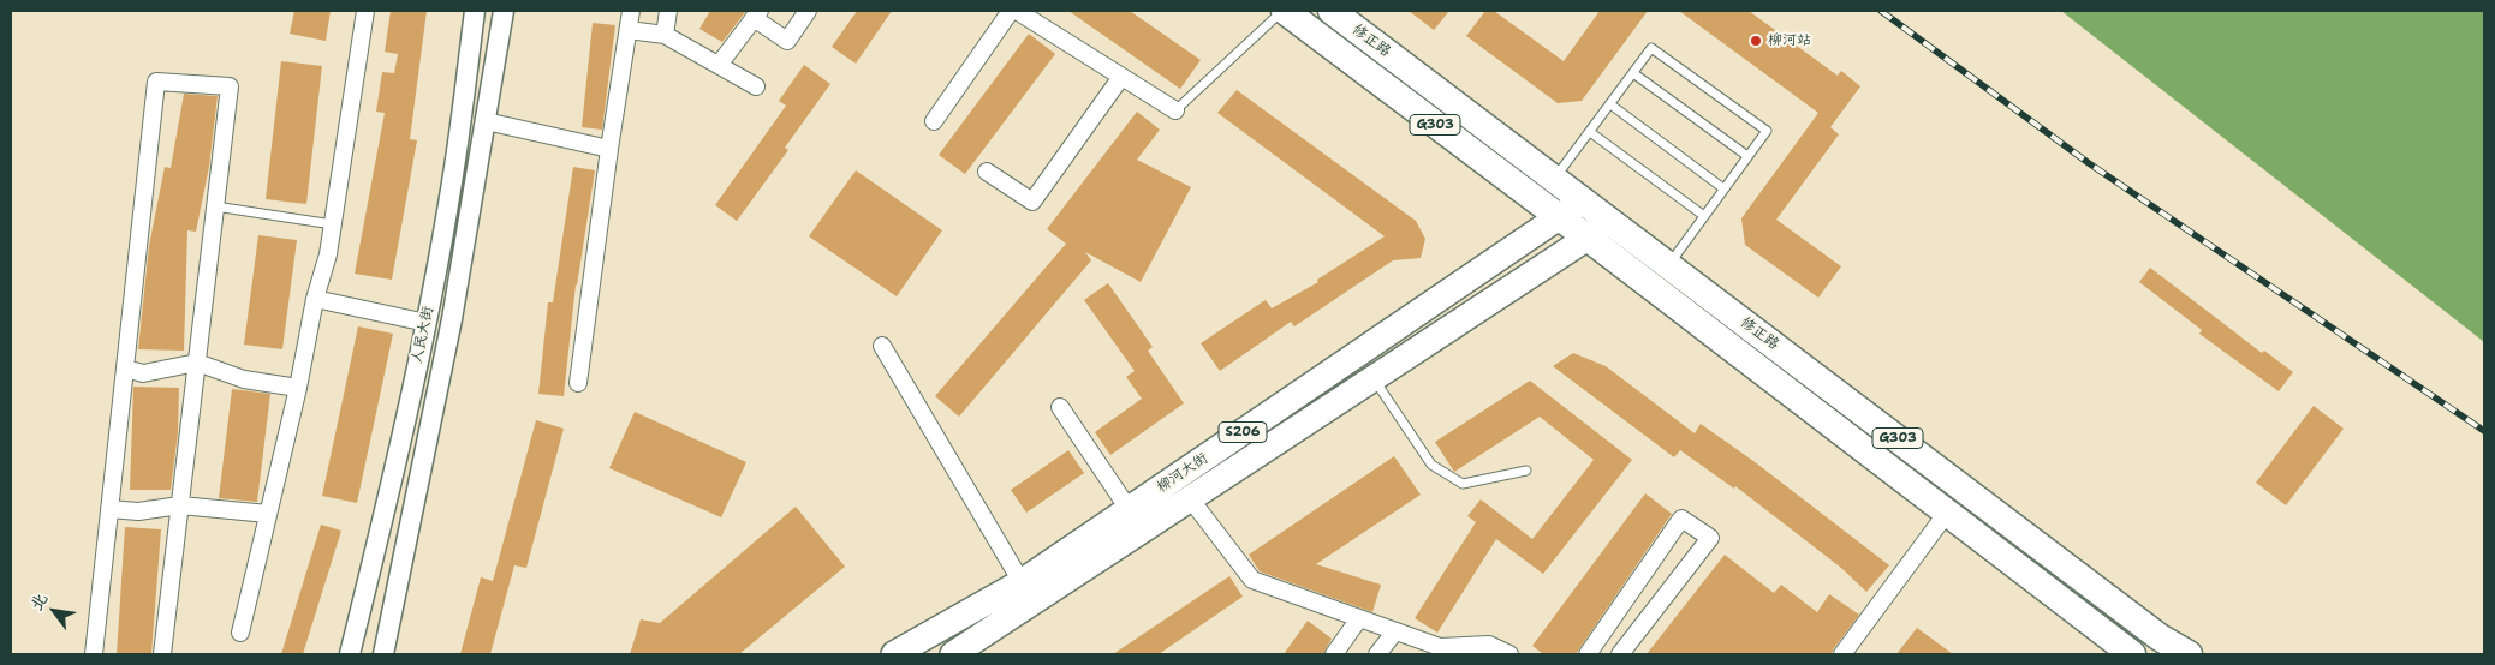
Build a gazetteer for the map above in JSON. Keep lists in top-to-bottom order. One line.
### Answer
{"streets":{"highway":["修正路","G303"],"main road":["S206","柳河大街"],"street":["人民大街"]},"crossings":[["修正路","柳河大街"]],"places":["柳河站"],"north":"top left"}
